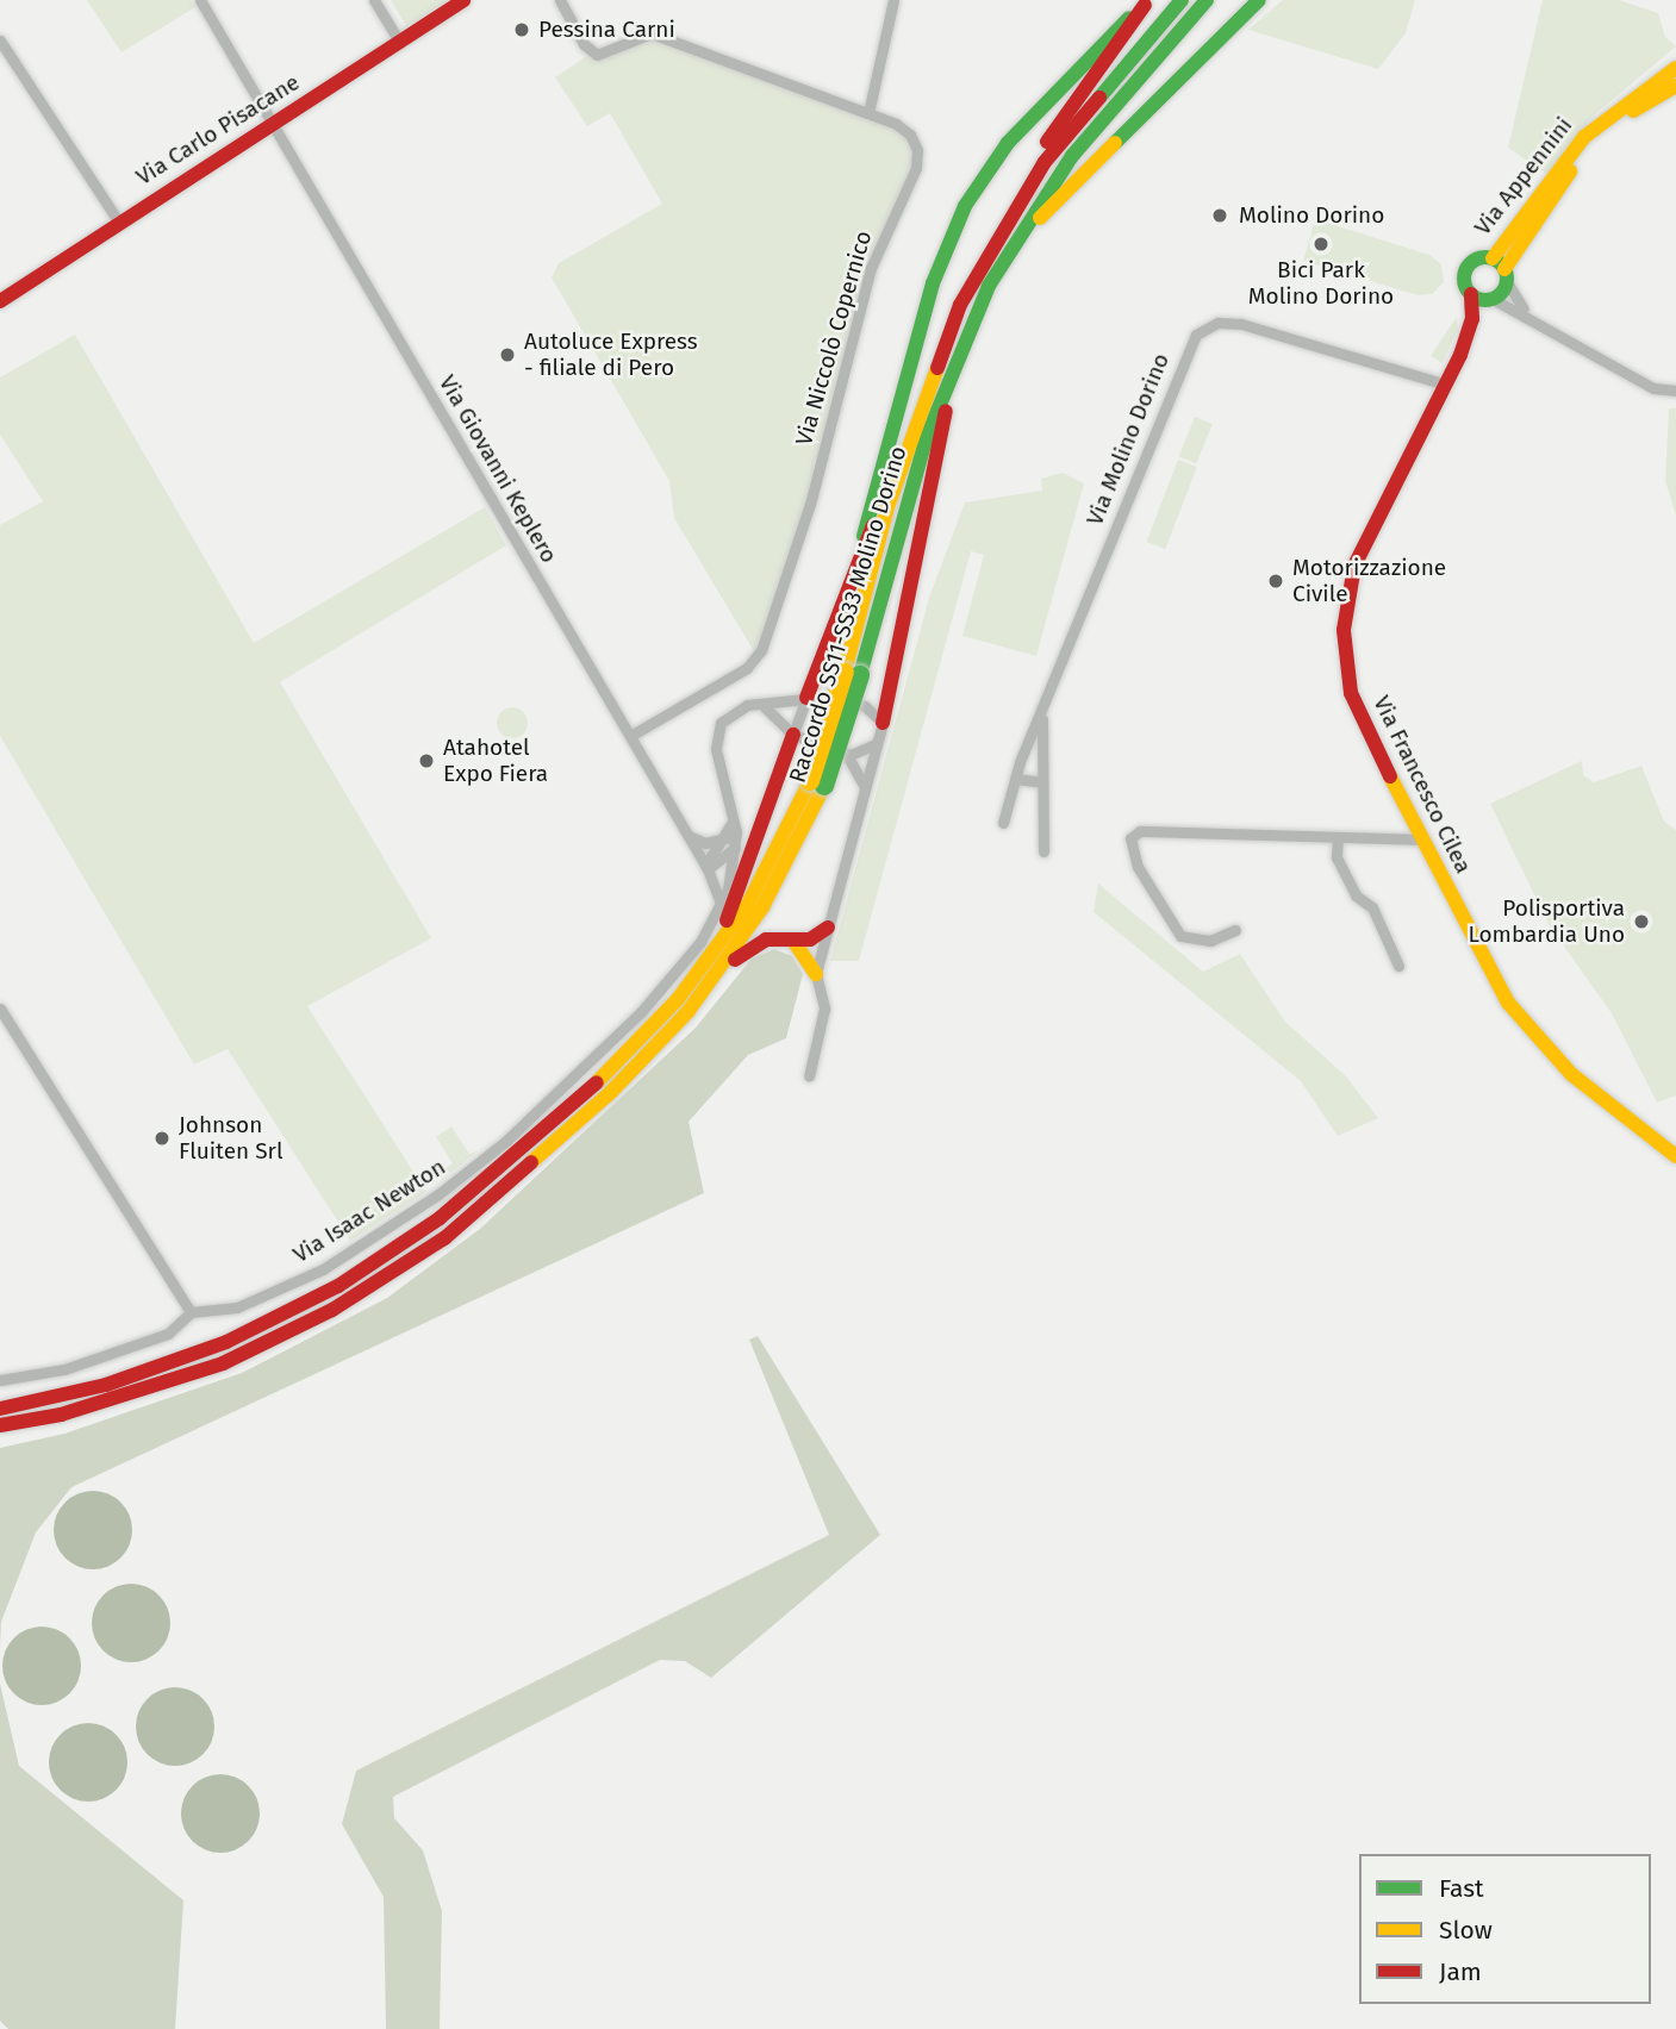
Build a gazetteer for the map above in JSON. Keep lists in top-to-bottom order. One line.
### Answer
{"streets":{"main road":["Via Carlo Pisacane","Via Appennini","Raccordo SS11-SS33 Molino Dorino","Via Francesco Cilea"],"street":["Via Niccolò Copernico","Via Molino Dorino","Via Giovanni Keplero","Via Isaac Newton"]},"crossings":[["Via Carlo Pisacane","Via Giovanni Keplero"],["Via Appennini","Via Francesco Cilea"],["Via Niccolò Copernico","Via Giovanni Keplero"],["Via Molino Dorino","Via Francesco Cilea"],["Via Giovanni Keplero","Via Isaac Newton"]],"places":["Pessina Carni","Molino Dorino","Bici Park Molino Dorino","Autoluce Express - filiale di Pero","Motorizzazione Civile","Atahotel Expo Fiera","Polisportiva Lombardia Uno","Johnson Fluiten Srl"],"legend":["Fast","Slow","Jam"]}
